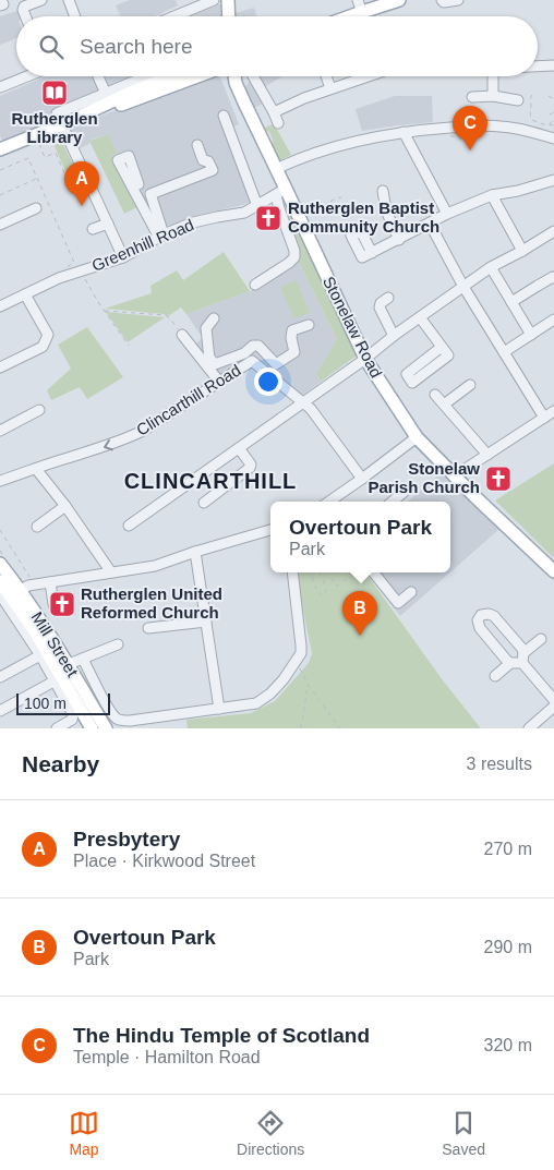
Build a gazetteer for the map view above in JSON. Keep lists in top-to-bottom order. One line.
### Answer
{"streets":{"main road":["Stonelaw Road","Mill Street"],"street":["Greenhill Road","Clincarthill Road"]},"crossings":[["Greenhill Road","Stonelaw Road"]],"districts":["CLINCARTHILL"],"places":{"library":["Rutherglen Library"],"church":["Rutherglen Baptist Community Church","Stonelaw Parish Church","Rutherglen United Reformed Church"]},"scale_bar":"100 m","page":{"search":"Search here","pins":["C","A","B"],"popup":["Overtoun Park","Park"],"scale":"100 m","heading":["Nearby","3 results"],"list":[{"mark":"A","name":"Presbytery","note":"Place · Kirkwood Street","value":"270 m"},{"mark":"B","name":"Overtoun Park","note":"Park","value":"290 m"},{"mark":"C","name":"The Hindu Temple of Scotland","note":"Temple · Hamilton Road","value":"320 m"}],"nav":["Map","Directions","Saved"]}}
